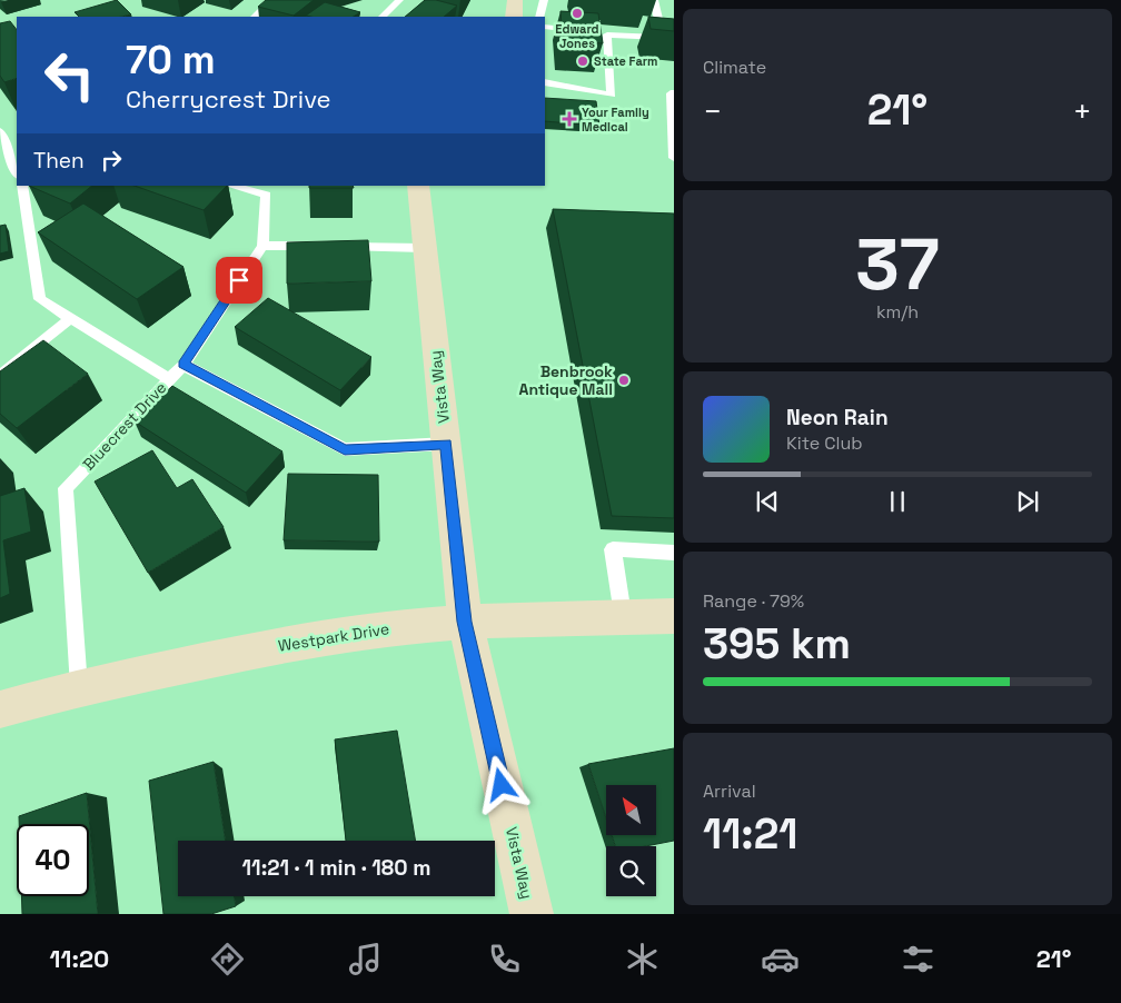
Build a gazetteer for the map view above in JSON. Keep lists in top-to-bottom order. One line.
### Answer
{"streets":{"street":["Vista Way","Westpark Drive"],"lane":["Bluecrest Drive"]},"crossings":[["Vista Way","Westpark Drive"],["Bluecrest Drive","Westpark Drive"]],"places":{"other":["Edward Jones","State Farm","Benbrook Antique Mall"],"health":["Your Family Medical"]},"north":"top left","page":{"tile":["Climate",["37","km/h"],["Range · 79%","395 km"],["Arrival","11:21"]],"turn":["70 m","Cherrycrest Drive"],"heat":["−","21°","+"],"then":"Then","song":["Neon Rain","Kite Club"],"limit":"40","trip":"11:21 · 1 min · 180 m","tabs":["11:20","21°"]}}
